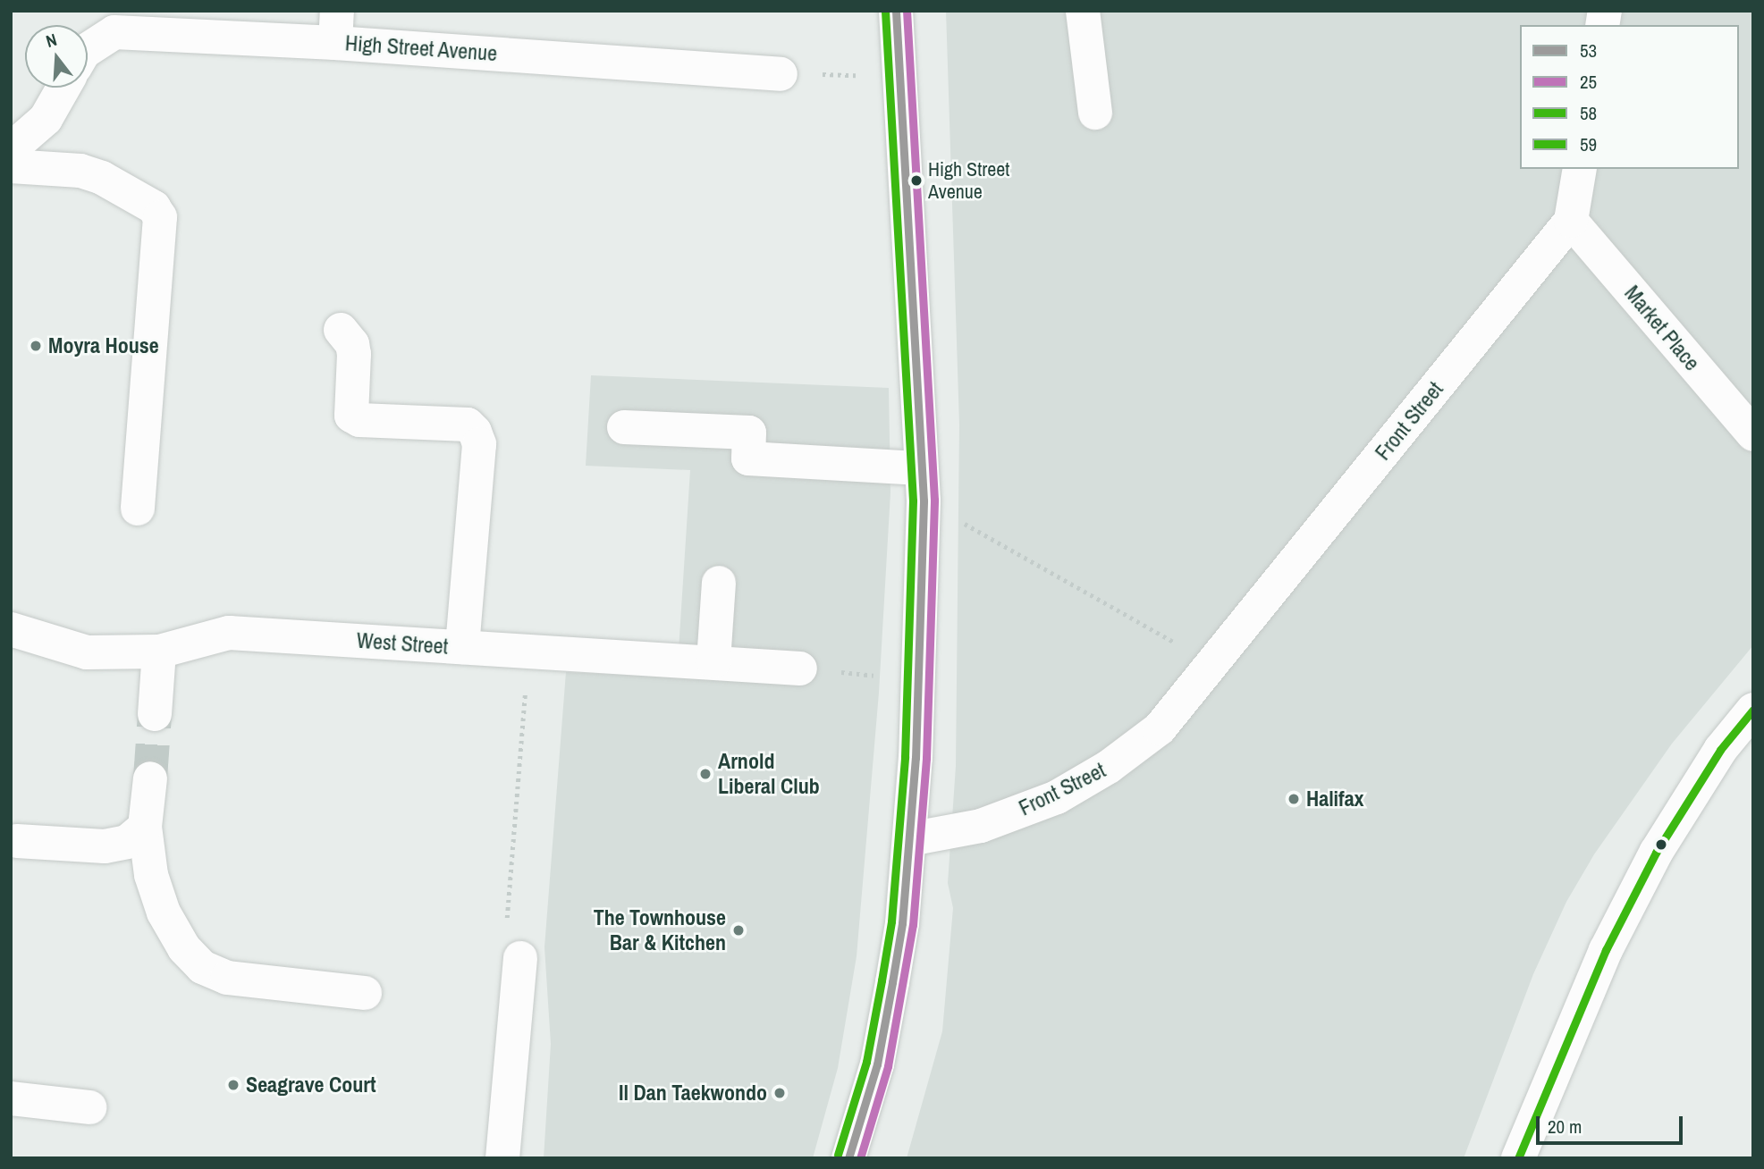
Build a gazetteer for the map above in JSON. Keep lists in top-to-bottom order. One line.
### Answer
{"streets":{"street":["High Street Avenue","Market Place","Front Street","West Street"]},"crossings":[["Market Place","Front Street"]],"places":["High Street Avenue","Moyra House","Arnold Liberal Club","Halifax","The Townhouse Bar & Kitchen","Seagrave Court","Il Dan Taekwondo"],"lines":["transit line 53","transit line 25","transit line 58","transit line 59"],"legend":["53","25","58","59"],"scale_bar":"20 m","north":"top"}
